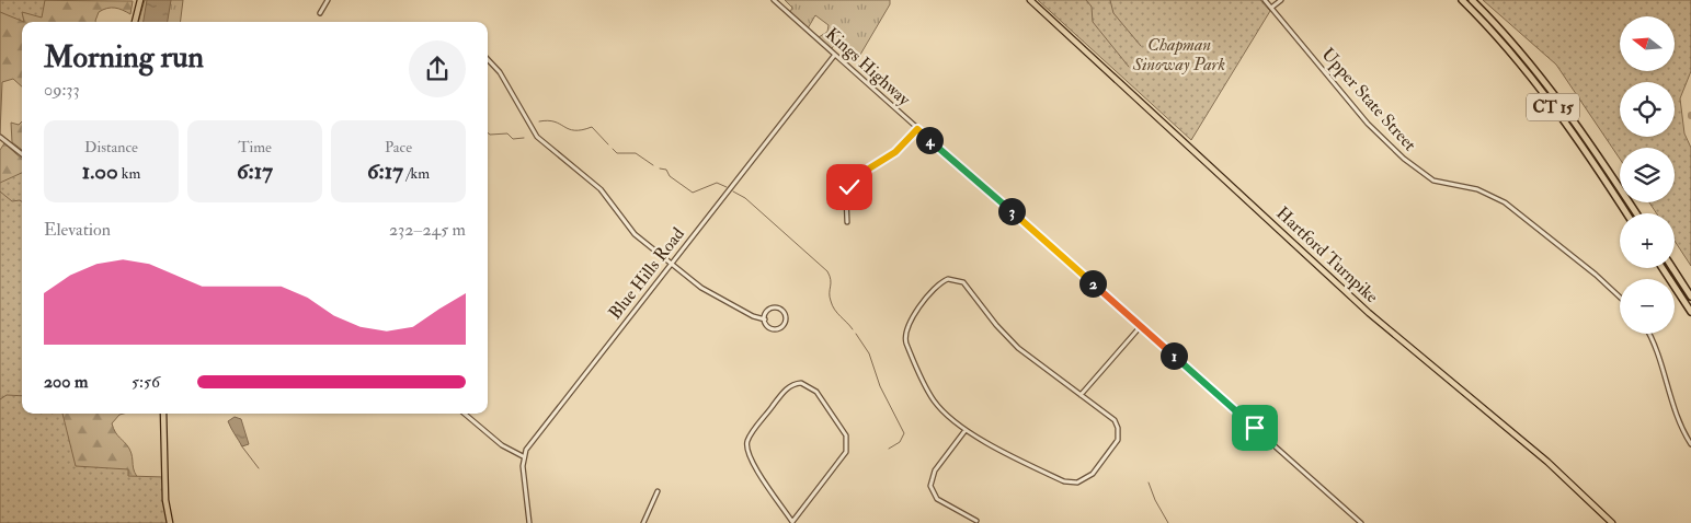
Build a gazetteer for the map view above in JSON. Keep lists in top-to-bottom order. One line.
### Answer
{"streets":{"highway":["CT 15"],"main road":["Hartford Turnpike"],"street":["Kings Highway","Upper State Street","Blue Hills Road"]},"crossings":[["Kings Highway","Blue Hills Road"]],"parks":["Chapman Sinoway Park"],"north":"left","page":{"map_buttons":["+","−"],"heading":["Morning run","09:33"],"stats":[["Distance","1.00 km"],["Time","6:17"],["Pace","6:17 /km"]],"pins":["4","3","2","1"],"chart":["Elevation","232–245 m"],"list":[{"name":"200 m","note":"5:56"}]}}
